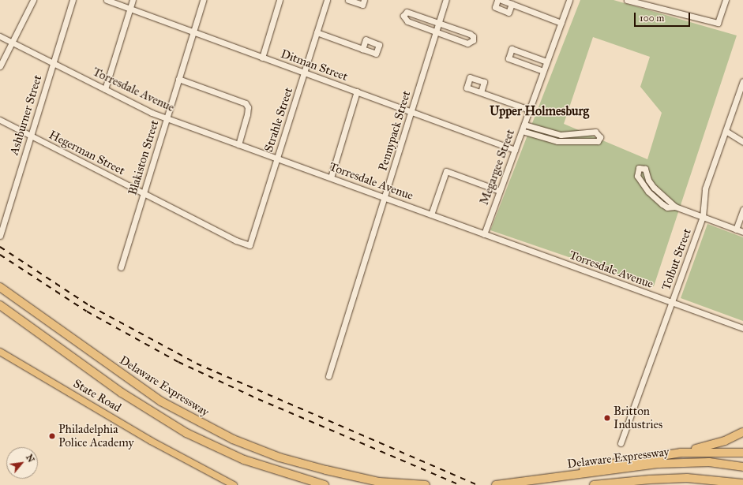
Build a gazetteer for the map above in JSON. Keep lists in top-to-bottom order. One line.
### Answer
{"streets":{"highway":["Delaware Expressway"],"main road":["State Road"],"street":["Ditman Street","Torresdale Avenue","Ashburner Street","Strahle Street","Pennypack Street","Hegerman Street","Blakiston Street","Megargee Street","Tolbut Street"]},"crossings":[["Ditman Street","Strahle Street"],["Ditman Street","Pennypack Street"],["Ditman Street","Blakiston Street"],["Ditman Street","Megargee Street"],["Torresdale Avenue","Ashburner Street"],["Torresdale Avenue","Strahle Street"],["Torresdale Avenue","Pennypack Street"],["Torresdale Avenue","Blakiston Street"],["Torresdale Avenue","Megargee Street"],["Torresdale Avenue","Tolbut Street"],["Ashburner Street","Hegerman Street"],["Strahle Street","Hegerman Street"],["Hegerman Street","Blakiston Street"]],"districts":["Upper Holmesburg"],"places":["Britton Industries","Philadelphia Police Academy"],"scale_bar":"100 m","north":"top right"}
